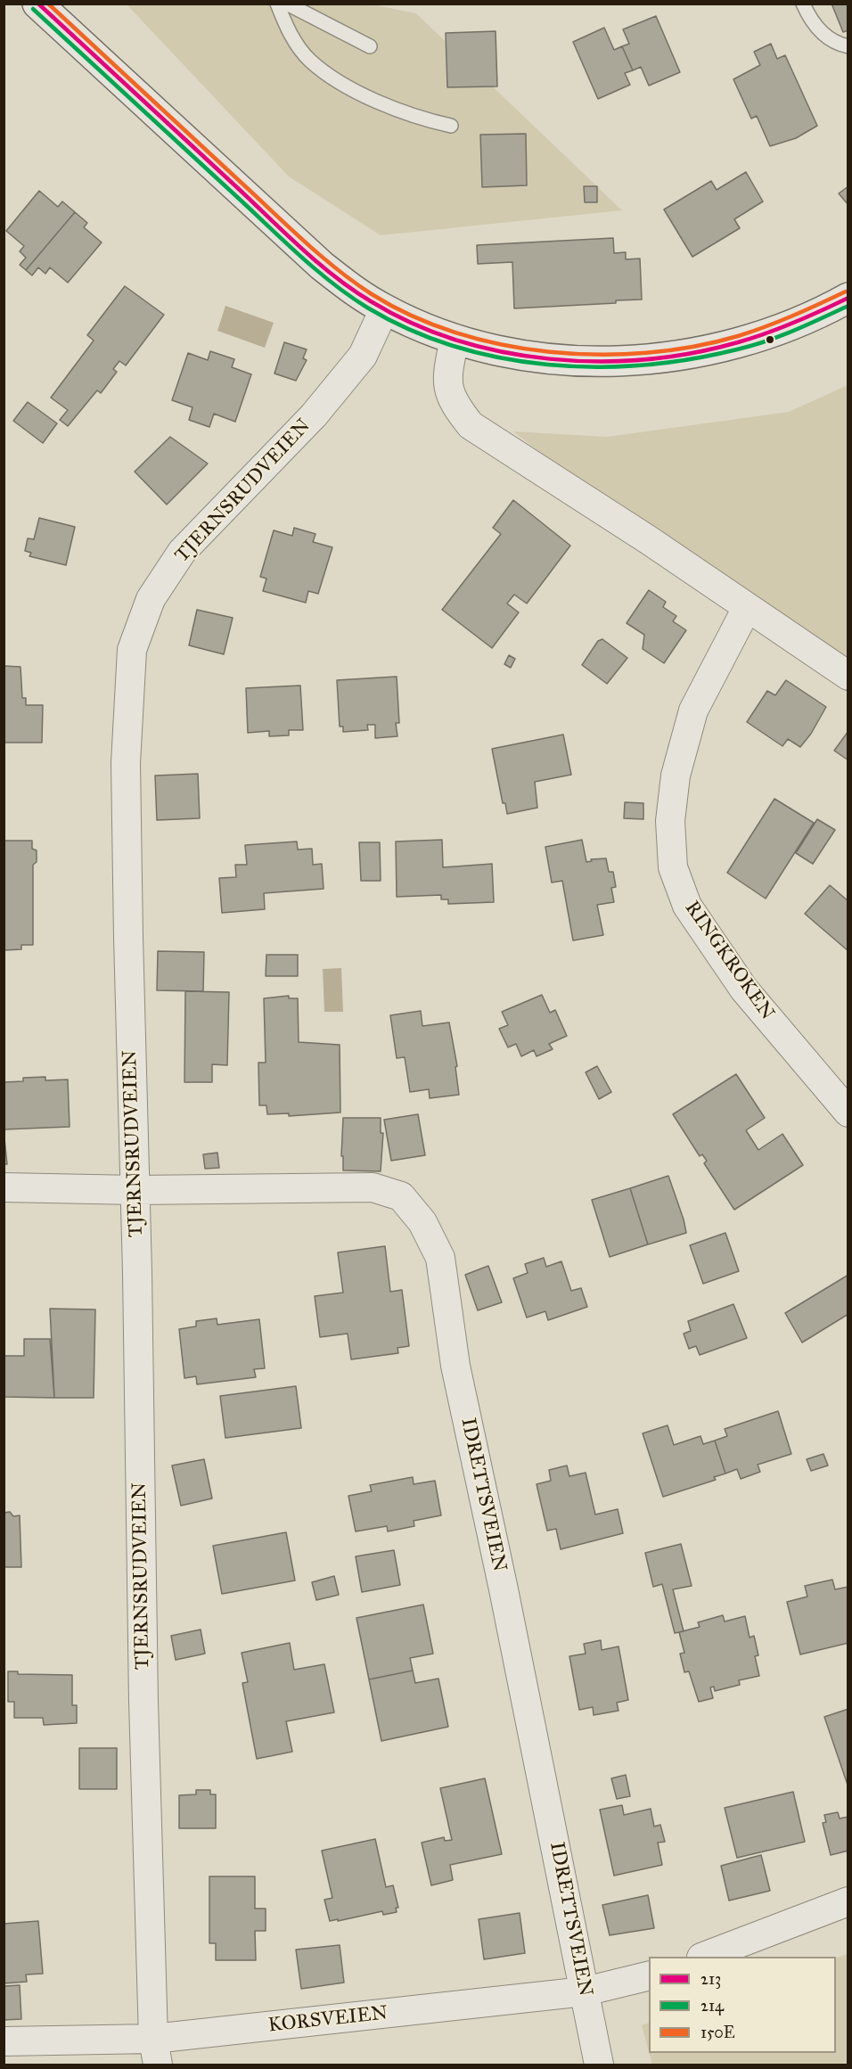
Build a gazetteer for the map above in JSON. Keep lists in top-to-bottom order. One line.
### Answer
{"streets":{"street":["TJERNSRUDVEIEN","RINGKROKEN","IDRETTSVEIEN","KORSVEIEN"]},"crossings":[["TJERNSRUDVEIEN","IDRETTSVEIEN"],["TJERNSRUDVEIEN","KORSVEIEN"],["IDRETTSVEIEN","KORSVEIEN"]],"lines":["transit line 213","transit line 150E","transit line 214"],"legend":["213","214","150E"]}
